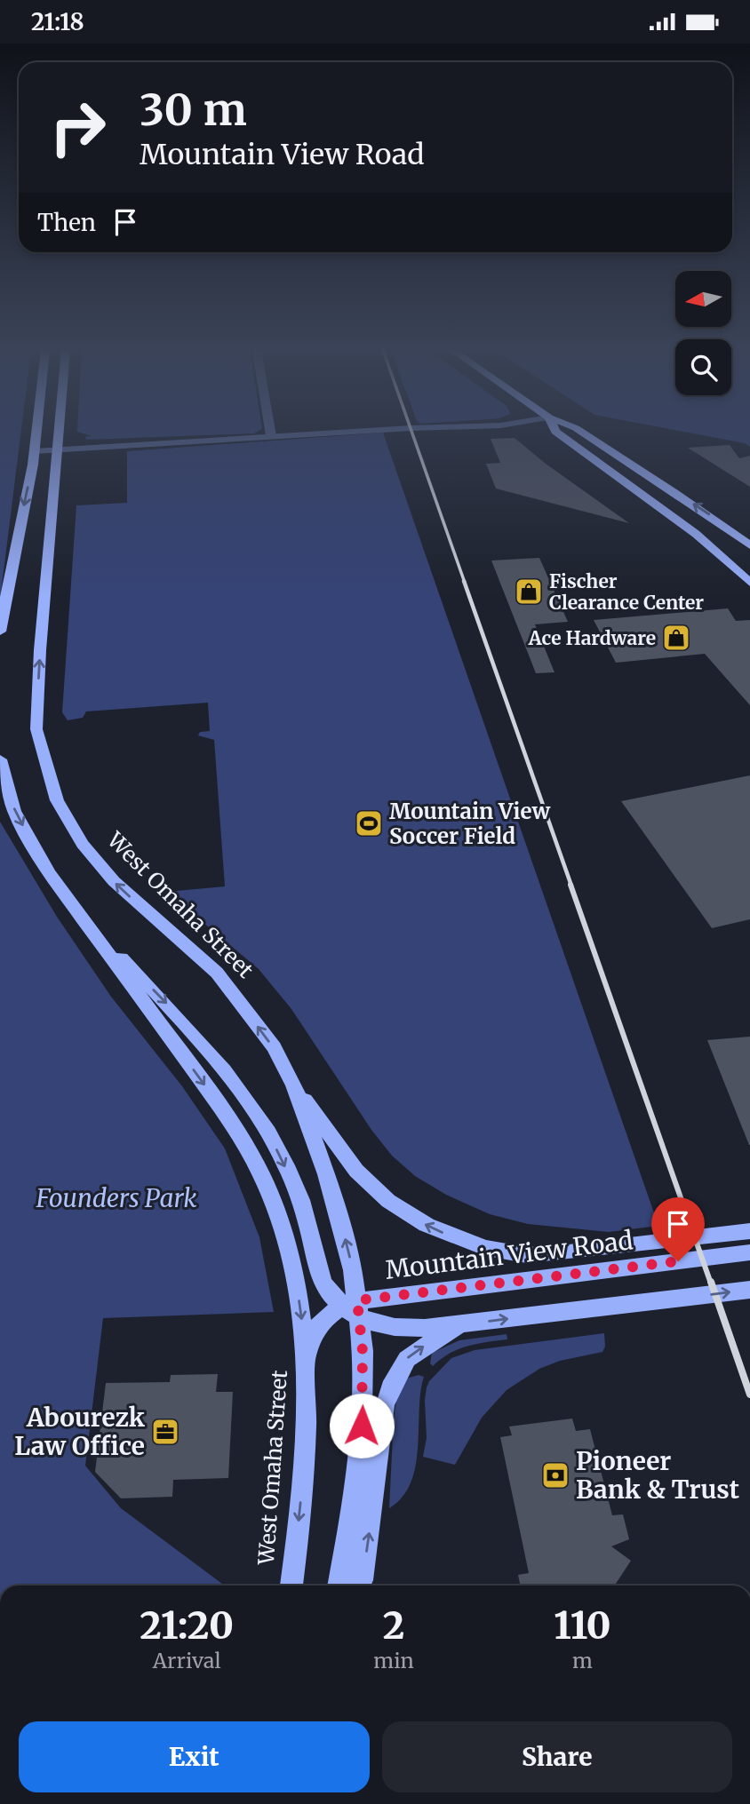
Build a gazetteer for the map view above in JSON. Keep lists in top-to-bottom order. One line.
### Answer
{"streets":{"main road":["West Omaha Street","Mountain View Road"]},"crossings":[["West Omaha Street","Mountain View Road"]],"parks":["Founders Park"],"places":{"shop":["Fischer Clearance Center","Ace Hardware"],"sports":["Mountain View Soccer Field"],"office":["Abourezk Law Office"],"bank":["Pioneer Bank & Trust"]},"north":"left","page":{"status":"21:18","turn":["30 m","Mountain View Road"],"then":"Then","eta":["21:20","Arrival","2","min","110","m"],"buttons":["Exit","Share"]}}
